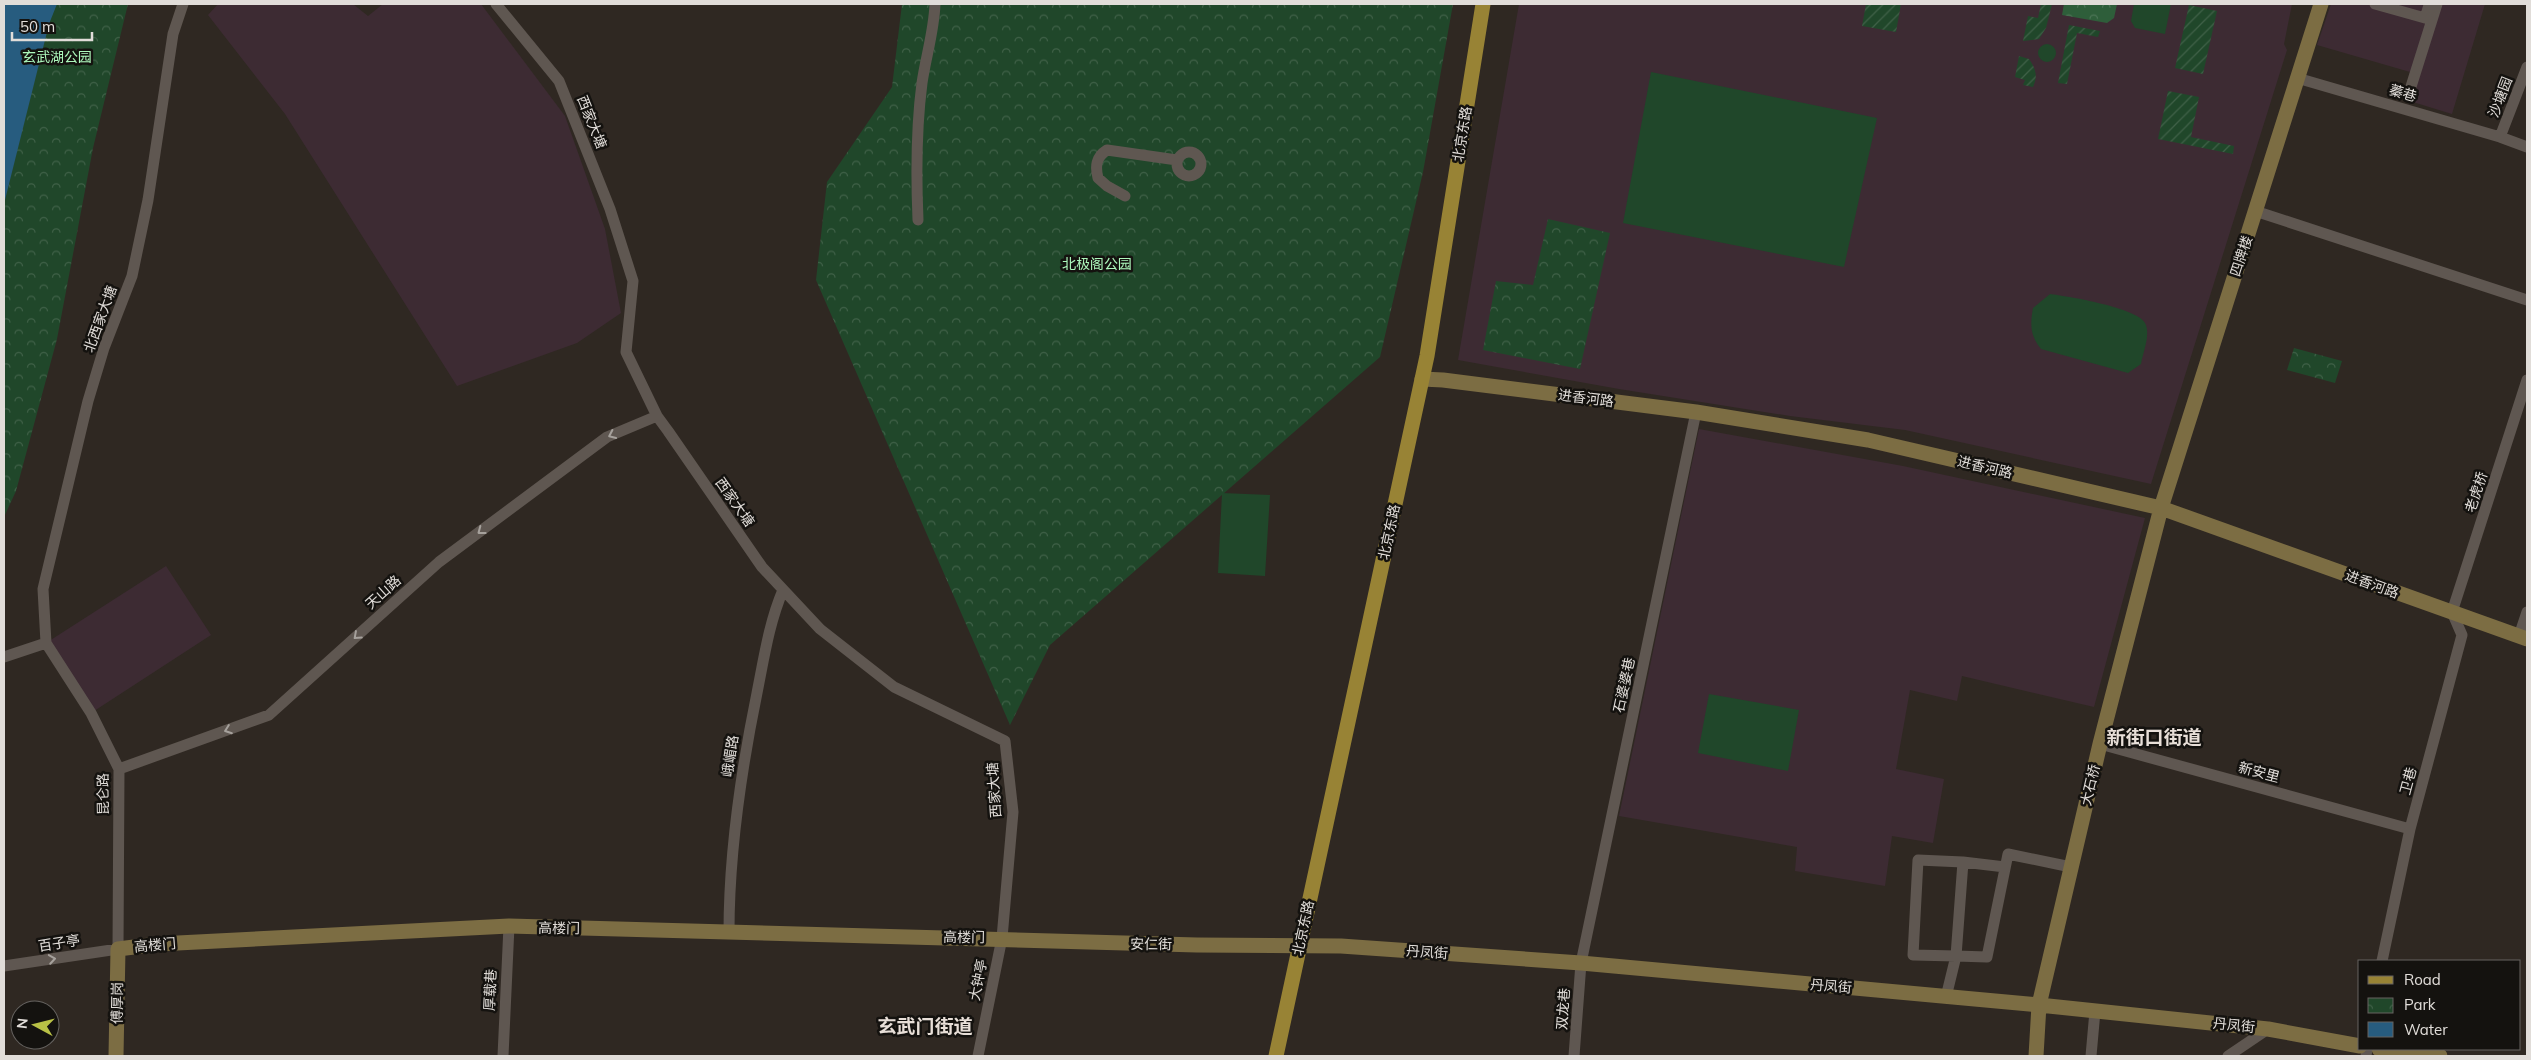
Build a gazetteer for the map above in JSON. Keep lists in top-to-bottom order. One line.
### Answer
{"streets":{"main road":["北京东路"],"street":["蓁巷","沙塘园","西家大塘","四牌楼","北西家大塘","进香河路","老虎桥","天山路","石婆婆巷","峨嵋路","新安里","卫巷","大石桥","昆仑路","高楼门","百子亭","安仁街","丹凤街","大钟亭","厚载巷","傅厚岗","双龙巷"]},"crossings":[["蓁巷","沙塘园"],["蓁巷","四牌楼"],["西家大塘","天山路"],["西家大塘","峨嵋路"],["西家大塘","高楼门"],["西家大塘","安仁街"],["西家大塘","大钟亭"],["北京东路","进香河路"],["北京东路","安仁街"],["北京东路","丹凤街"],["四牌楼","进香河路"],["四牌楼","大石桥"],["北西家大塘","昆仑路"],["进香河路","老虎桥"],["进香河路","石婆婆巷"],["进香河路","卫巷"],["进香河路","大石桥"],["老虎桥","卫巷"],["天山路","昆仑路"],["石婆婆巷","丹凤街"],["石婆婆巷","双龙巷"],["峨嵋路","高楼门"],["新安里","卫巷"],["新安里","大石桥"],["大石桥","丹凤街"],["昆仑路","高楼门"],["昆仑路","百子亭"],["昆仑路","傅厚岗"],["高楼门","百子亭"],["高楼门","安仁街"],["高楼门","大钟亭"],["高楼门","厚载巷"],["高楼门","傅厚岗"],["百子亭","傅厚岗"],["安仁街","丹凤街"],["安仁街","大钟亭"],["丹凤街","双龙巷"]],"one_way":["天山路","百子亭"],"districts":["新街口街道","玄武门街道"],"parks":["玄武湖公园","北极阁公园"],"legend":["Road","Park","Water"],"scale_bar":"50 m","north":"left"}
